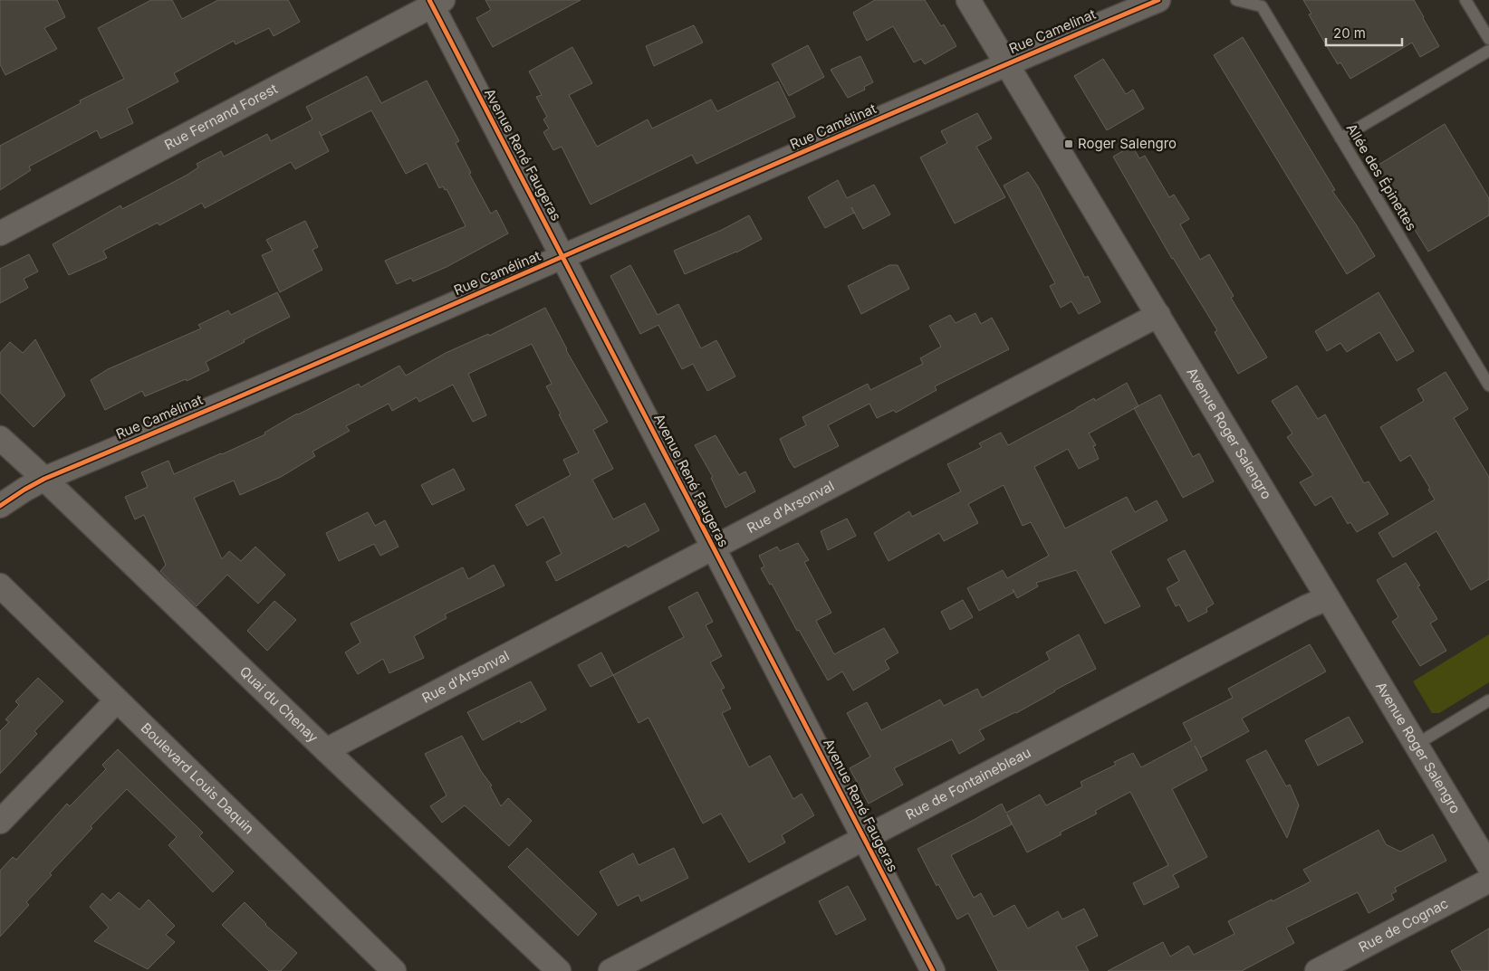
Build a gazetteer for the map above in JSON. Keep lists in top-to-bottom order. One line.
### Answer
{"streets":{"street":["Rue Camelinat","Rue Fernand Forest","Rue Camélinat","Avenue René Faugeras","Avenue Roger Salengro","Rue d'Arsonval","Quai du Chenay","Boulevard Louis Daquin","Rue de Fontainebleau","Rue de Cognac"],"lane":["Allée des Épinettes"]},"crossings":[["Rue Camelinat","Rue Camélinat"],["Rue Camelinat","Avenue Roger Salengro"],["Rue Fernand Forest","Avenue René Faugeras"],["Rue Camélinat","Avenue René Faugeras"],["Rue Camélinat","Avenue Roger Salengro"],["Rue Camélinat","Quai du Chenay"],["Avenue René Faugeras","Rue d'Arsonval"],["Avenue René Faugeras","Rue de Fontainebleau"],["Avenue Roger Salengro","Rue d'Arsonval"],["Avenue Roger Salengro","Rue de Fontainebleau"],["Rue d'Arsonval","Quai du Chenay"]],"places":{"transit":["Roger Salengro"]},"scale_bar":"20 m"}
